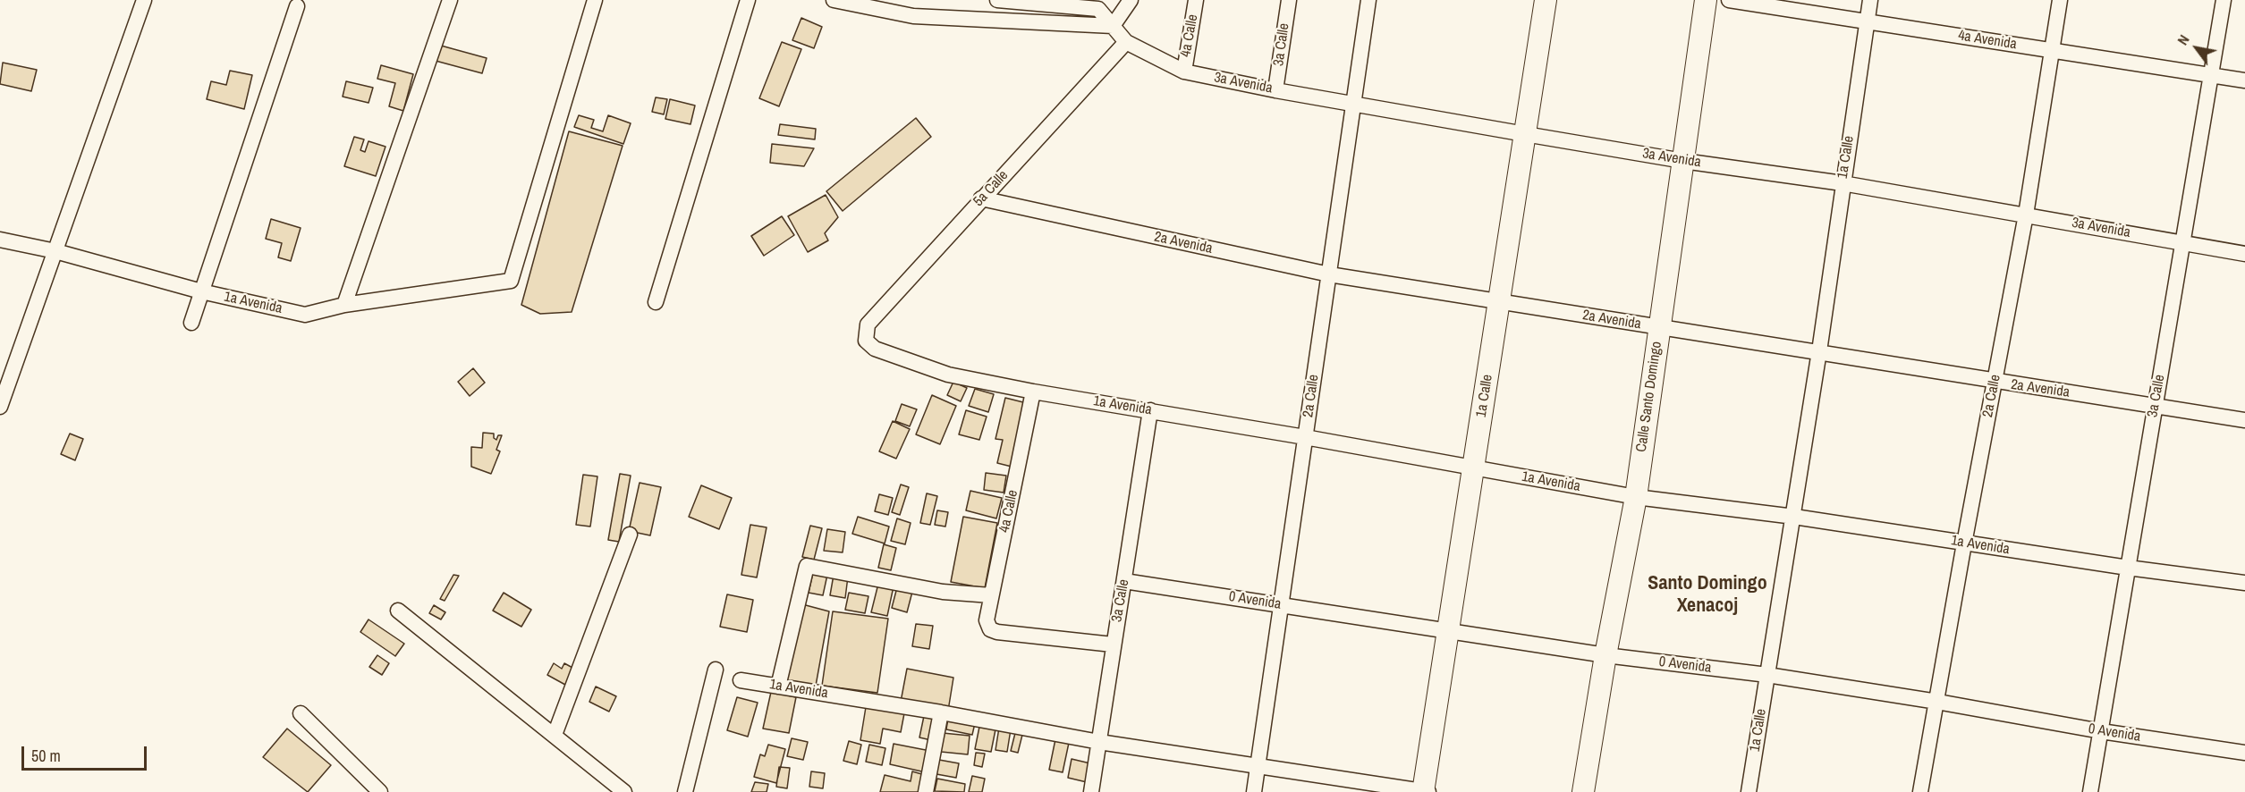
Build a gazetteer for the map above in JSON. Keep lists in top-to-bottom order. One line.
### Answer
{"streets":{"main road":["1a Calle","Calle Santo Domingo"],"street":["4a Calle","4a Avenida","3a Calle","3a Avenida","5a Calle","2a Avenida","1a Avenida","2a Calle","0 Avenida"]},"crossings":[["4a Calle","3a Calle"],["4a Calle","3a Avenida"],["4a Calle","1a Avenida"],["4a Avenida","3a Calle"],["4a Avenida","1a Calle"],["4a Avenida","2a Calle"],["3a Calle","3a Avenida"],["3a Calle","2a Avenida"],["3a Calle","1a Avenida"],["3a Calle","0 Avenida"],["3a Avenida","1a Calle"],["3a Avenida","5a Calle"],["3a Avenida","2a Calle"],["3a Avenida","Calle Santo Domingo"],["1a Calle","2a Avenida"],["1a Calle","1a Avenida"],["1a Calle","0 Avenida"],["5a Calle","2a Avenida"],["5a Calle","1a Avenida"],["2a Avenida","2a Calle"],["2a Avenida","Calle Santo Domingo"],["1a Avenida","2a Calle"],["1a Avenida","Calle Santo Domingo"],["2a Calle","0 Avenida"],["Calle Santo Domingo","0 Avenida"]],"districts":["Santo Domingo Xenacoj"],"scale_bar":"50 m","north":"top left"}
